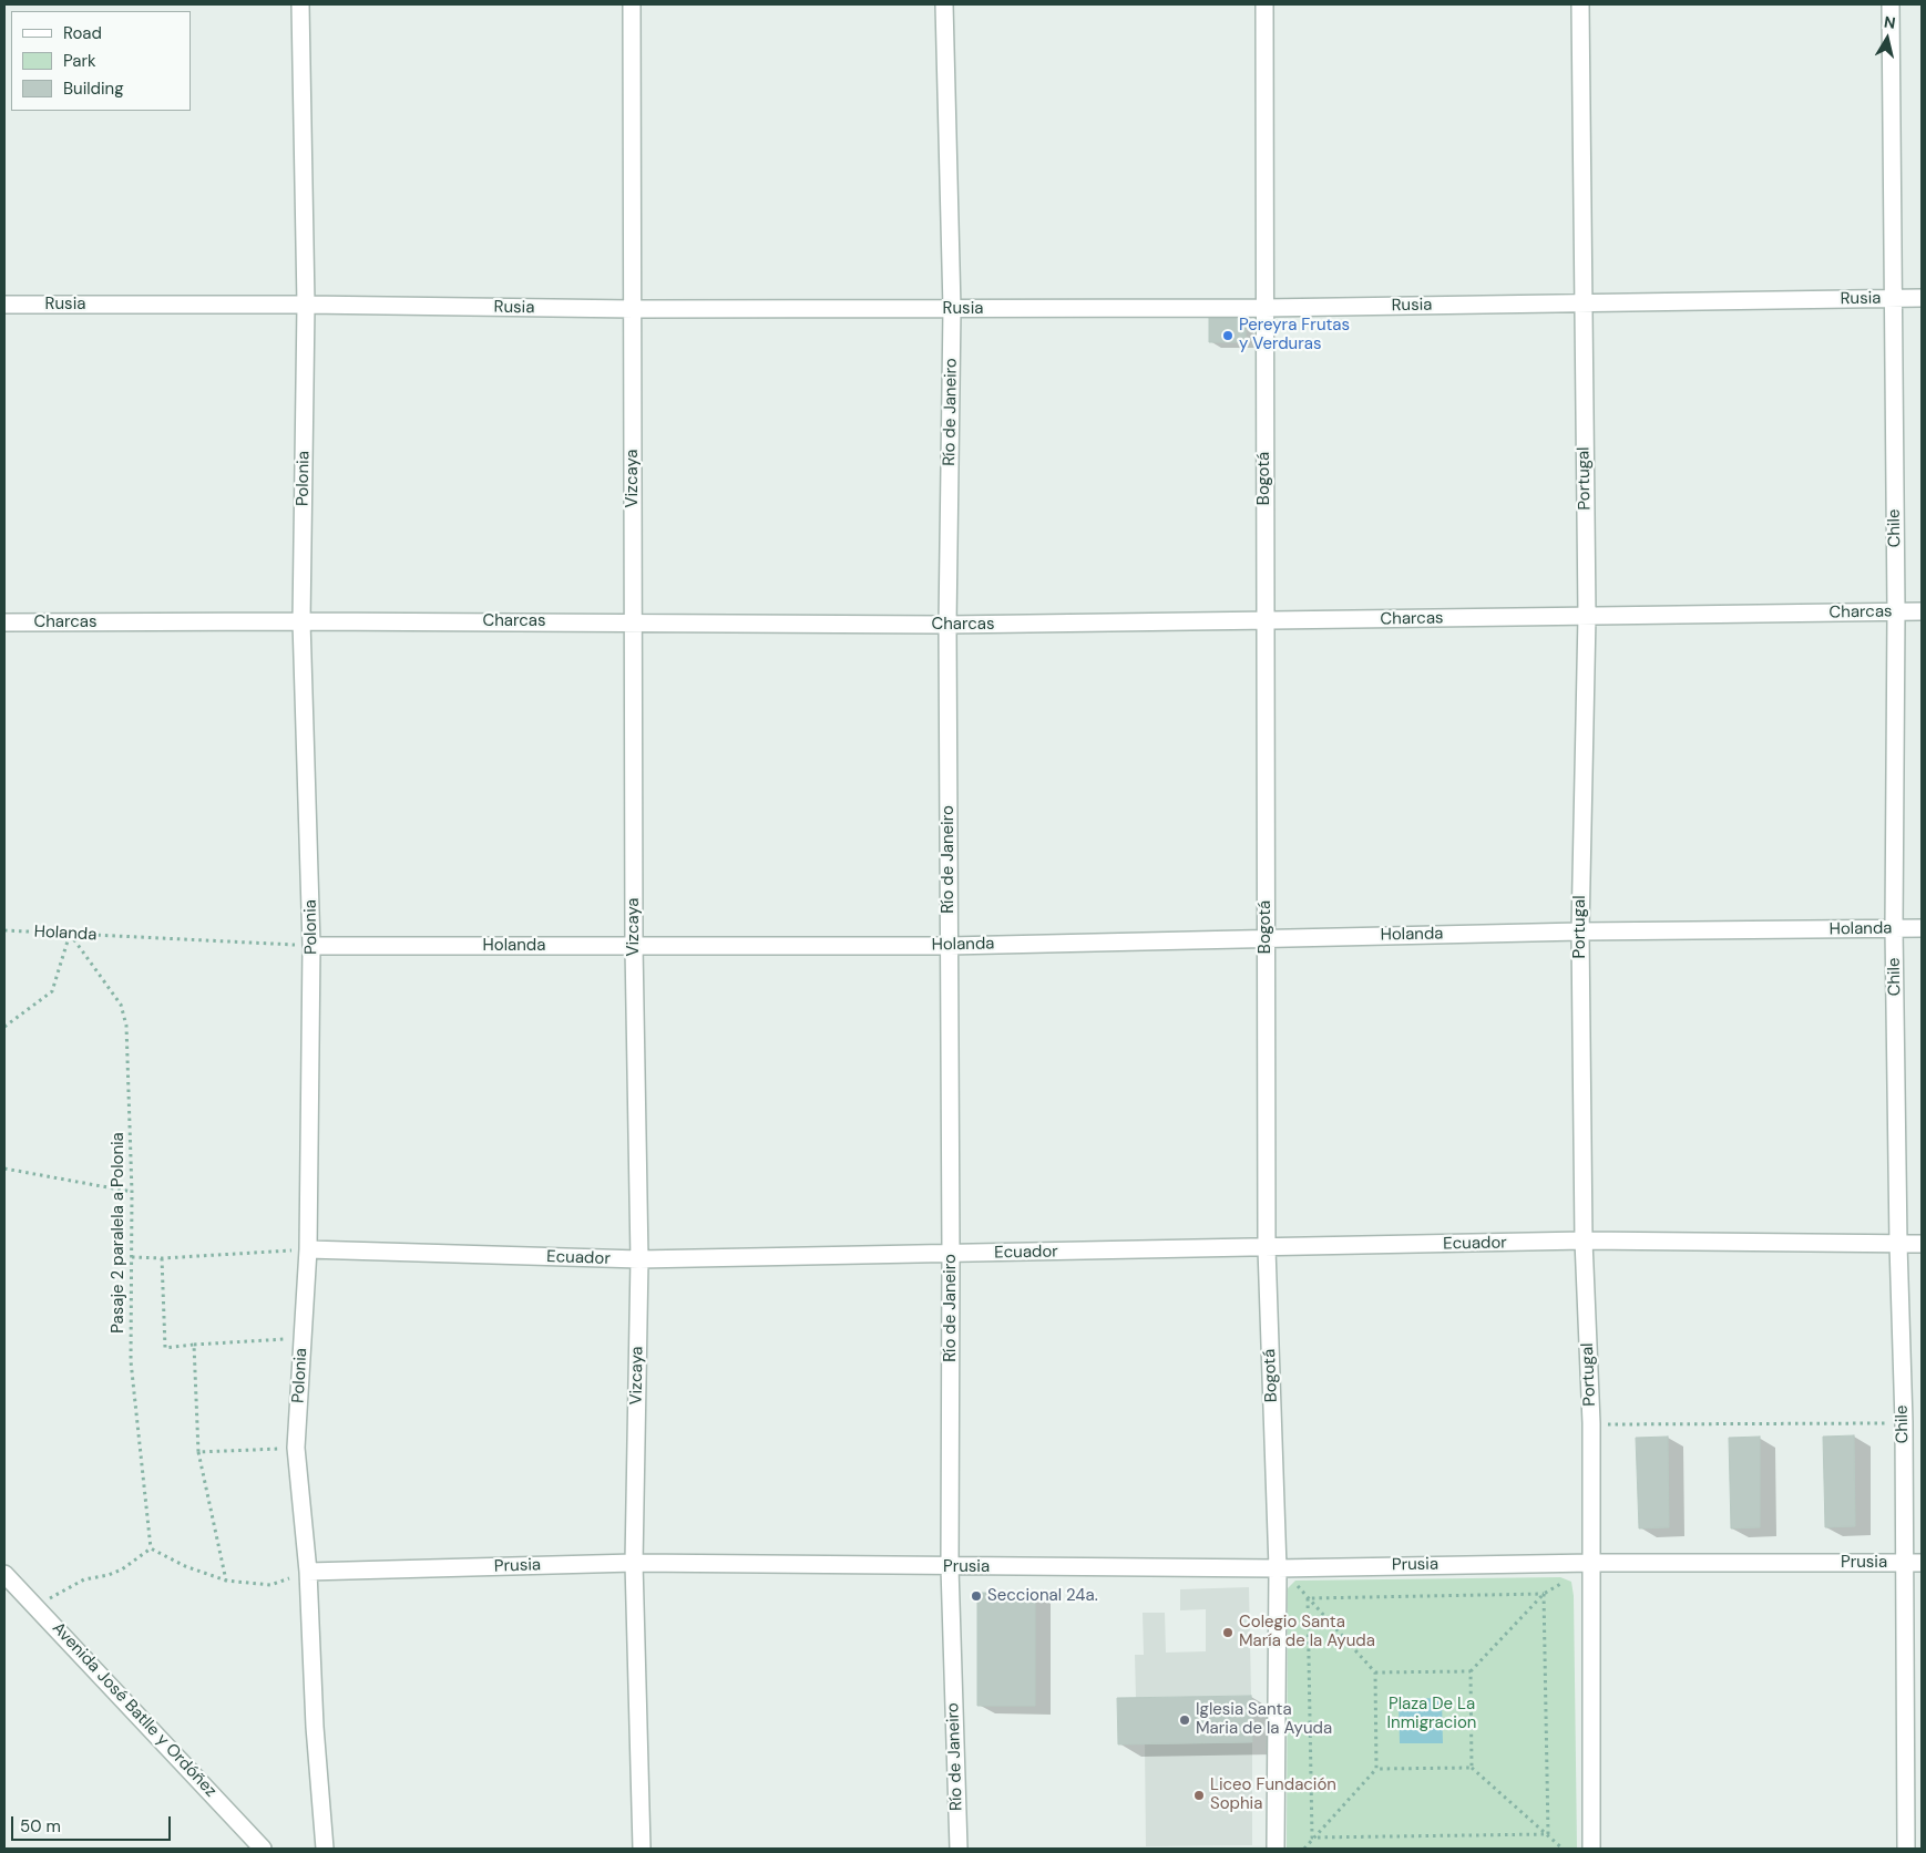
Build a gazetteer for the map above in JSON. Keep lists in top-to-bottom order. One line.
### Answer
{"streets":{"street":["Rusia","Río de Janeiro","Polonia","Vizcaya","Bogotá","Portugal","Chile","Charcas","Holanda","Ecuador","Prusia","Avenida José Batlle y Ordóñez"],"path":["Pasaje 2 paralela a Polonia"]},"crossings":[["Rusia","Río de Janeiro"],["Rusia","Polonia"],["Rusia","Vizcaya"],["Rusia","Bogotá"],["Rusia","Portugal"],["Rusia","Chile"],["Río de Janeiro","Charcas"],["Río de Janeiro","Holanda"],["Río de Janeiro","Ecuador"],["Río de Janeiro","Prusia"],["Polonia","Charcas"],["Polonia","Holanda"],["Polonia","Ecuador"],["Polonia","Prusia"],["Vizcaya","Charcas"],["Vizcaya","Holanda"],["Vizcaya","Ecuador"],["Vizcaya","Prusia"],["Bogotá","Charcas"],["Bogotá","Holanda"],["Bogotá","Ecuador"],["Bogotá","Prusia"],["Portugal","Charcas"],["Portugal","Holanda"],["Portugal","Ecuador"],["Portugal","Prusia"],["Chile","Charcas"],["Chile","Holanda"],["Chile","Ecuador"],["Chile","Prusia"],["Holanda","Pasaje 2 paralela a Polonia"]],"parks":["Plaza De La Inmigracion"],"places":["Pereyra Frutas y Verduras","Seccional 24a.","Colegio Santa María de la Ayuda","Iglesia Santa Maria de la Ayuda","Liceo Fundación Sophia"],"legend":["Road","Park","Building"],"scale_bar":"50 m","north":"top"}
